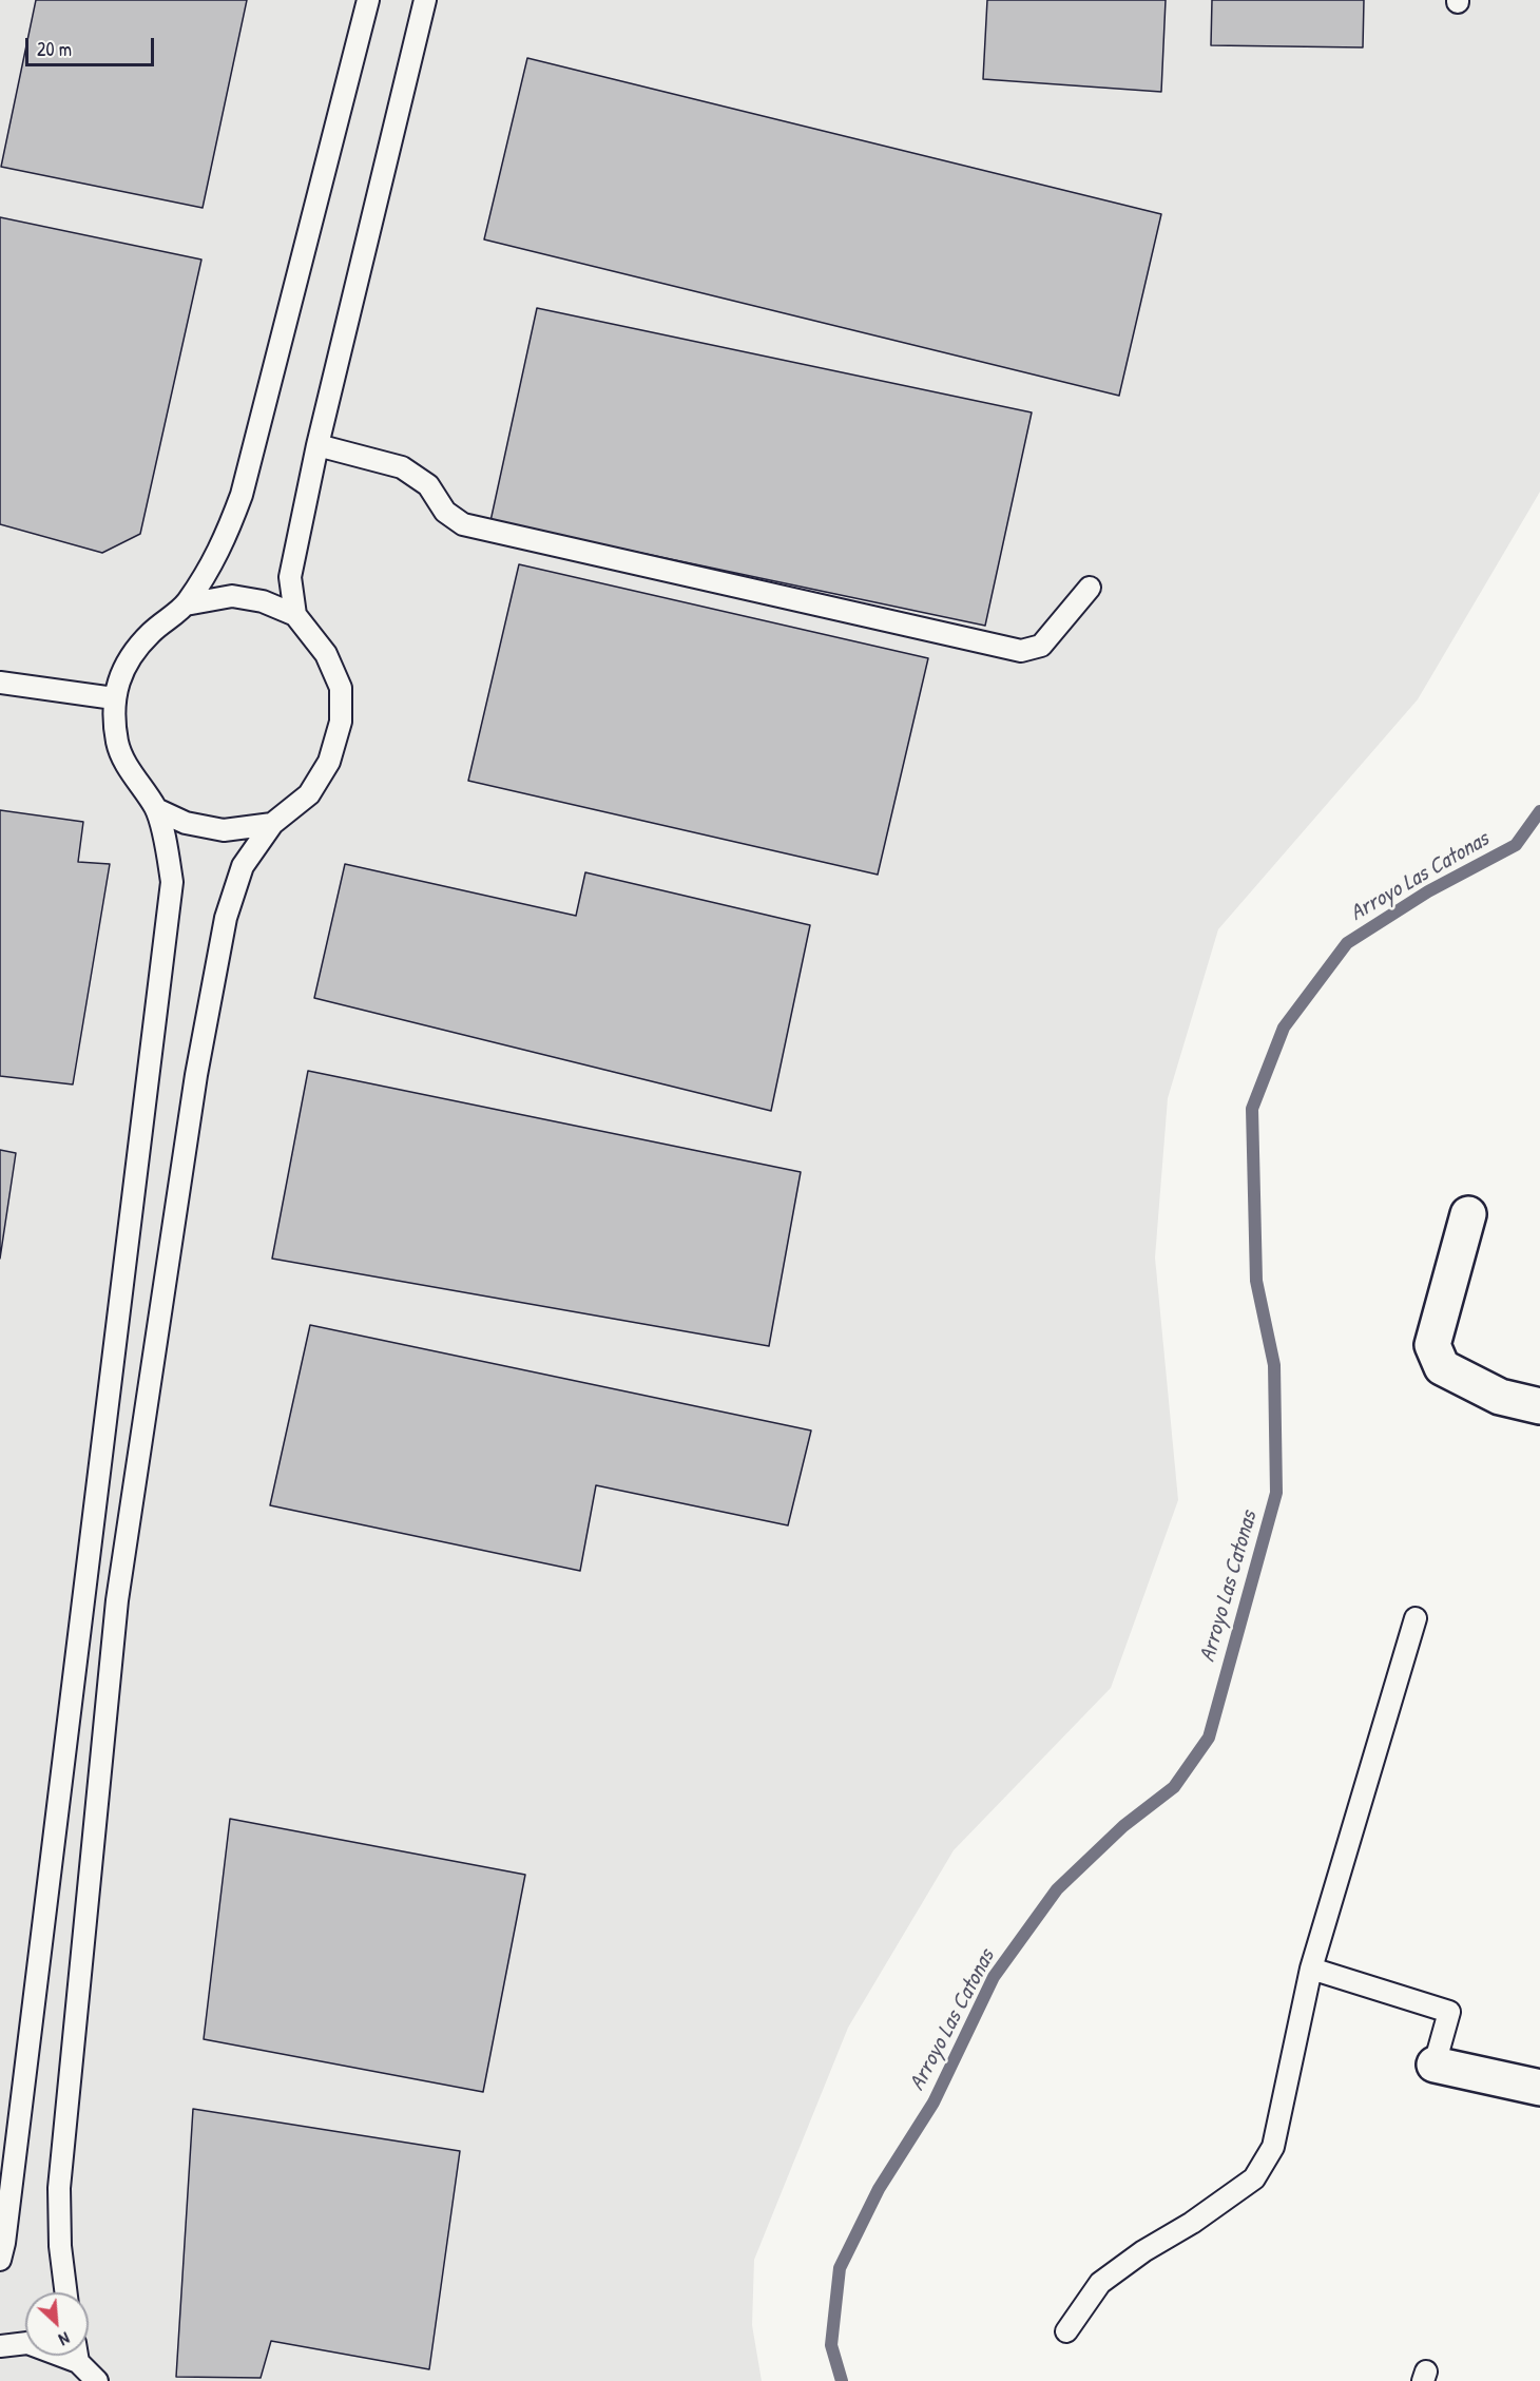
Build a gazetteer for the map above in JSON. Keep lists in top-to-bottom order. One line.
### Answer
{"water":["Arroyo Las Catonas"],"scale_bar":"20 m","north":"bottom right"}
